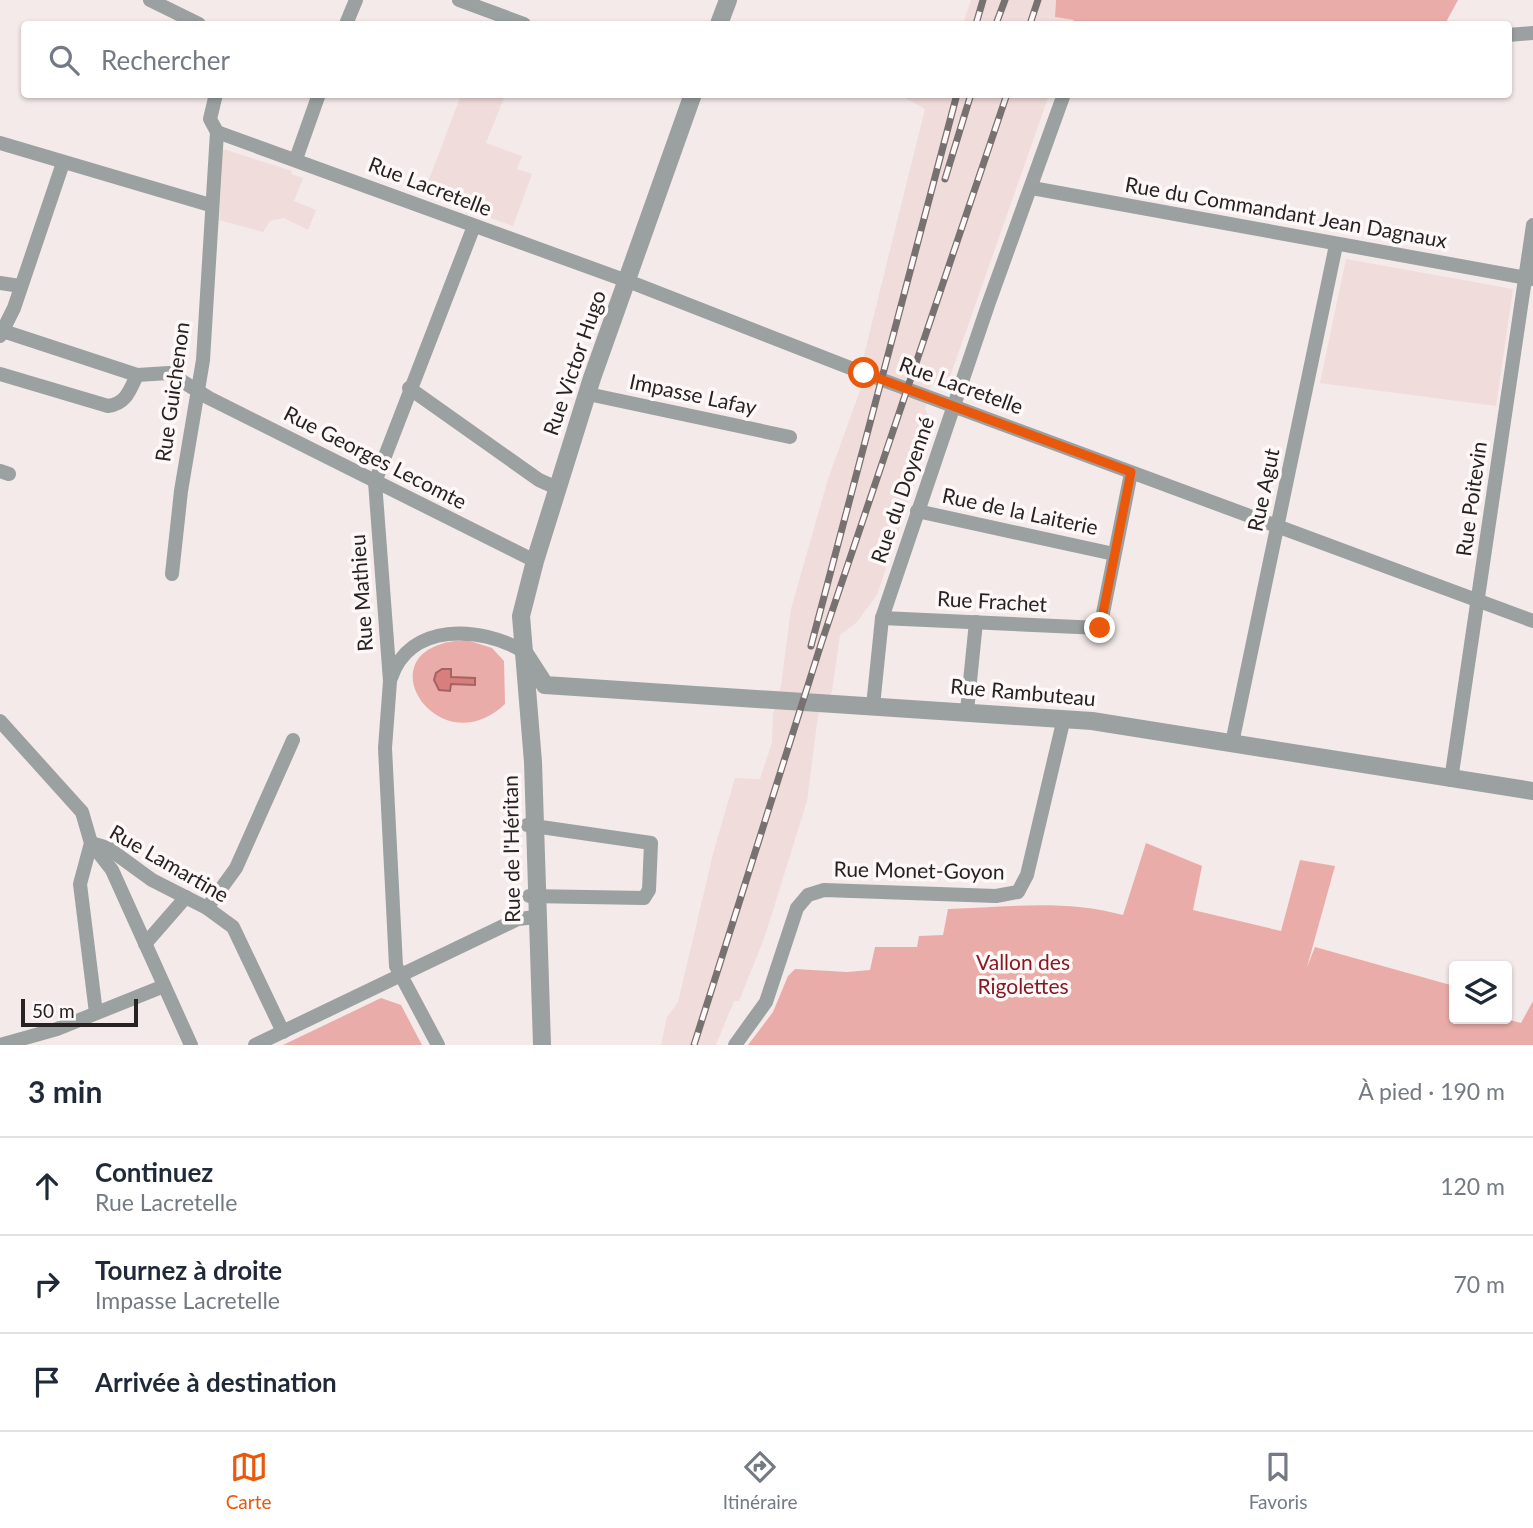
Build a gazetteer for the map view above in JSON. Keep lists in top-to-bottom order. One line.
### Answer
{"streets":{"street":["Rue Lacretelle","Rue du Commandant Jean Dagnaux","Rue Victor Hugo","Rue Guichenon","Impasse Lafay","Rue Georges Lecomte","Rue du Doyenné","Rue Agut","Rue Poitevin","Rue de la Laiterie","Rue Mathieu","Rue Frachet","Rue Rambuteau","Rue de l'Héritan","Rue Lamartine","Rue Monet-Goyon"]},"crossings":[["Rue Lacretelle","Rue Victor Hugo"],["Rue Lacretelle","Rue Guichenon"],["Rue Lacretelle","Rue du Doyenné"],["Rue Lacretelle","Rue Agut"],["Rue Lacretelle","Rue Poitevin"],["Rue Lacretelle","Rue Mathieu"],["Rue du Commandant Jean Dagnaux","Rue du Doyenné"],["Rue du Commandant Jean Dagnaux","Rue Agut"],["Rue du Commandant Jean Dagnaux","Rue Poitevin"],["Rue Victor Hugo","Impasse Lafay"],["Rue Victor Hugo","Rue Georges Lecomte"],["Rue Victor Hugo","Rue Rambuteau"],["Rue Victor Hugo","Rue de l'Héritan"],["Rue Guichenon","Rue Georges Lecomte"],["Rue Georges Lecomte","Rue Mathieu"],["Rue du Doyenné","Rue de la Laiterie"],["Rue du Doyenné","Rue Frachet"],["Rue du Doyenné","Rue Rambuteau"],["Rue Agut","Rue Rambuteau"],["Rue Poitevin","Rue Rambuteau"],["Rue de la Laiterie","Rue Frachet"],["Rue Rambuteau","Rue de l'Héritan"],["Rue Rambuteau","Rue Monet-Goyon"]],"parks":["Vallon des Rigolettes"],"scale_bar":"50 m","page":{"search":"Rechercher","scale":"50 m","heading":["3 min","À pied · 190 m"],"list":[["Continuez","Rue Lacretelle","120 m"],["Tournez à droite","Impasse Lacretelle","70 m"],"Arrivée à destination"],"nav":["Carte","Itinéraire","Favoris"]}}
